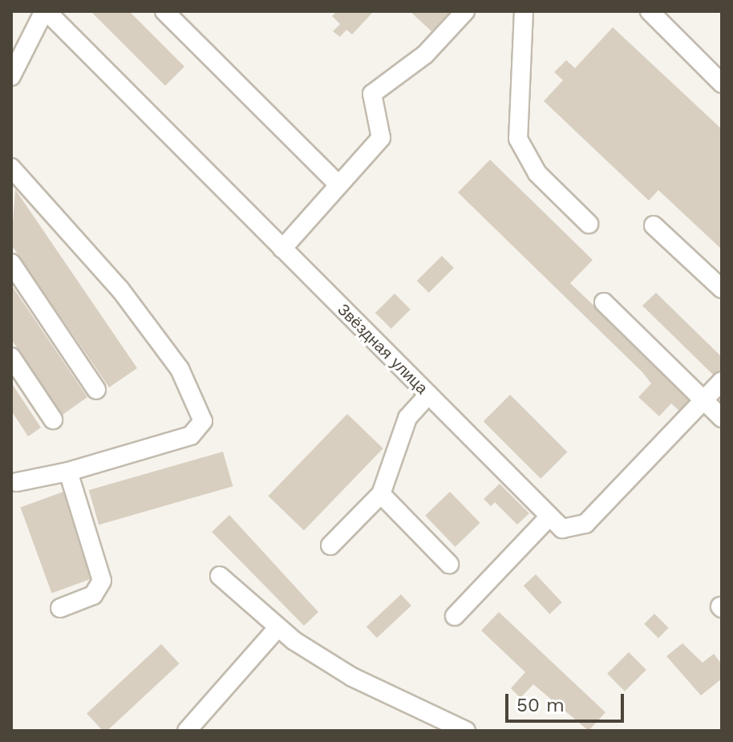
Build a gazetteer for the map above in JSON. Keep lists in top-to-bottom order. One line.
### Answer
{"streets":{"street":["Звёздная улица"]},"scale_bar":"50 m"}
